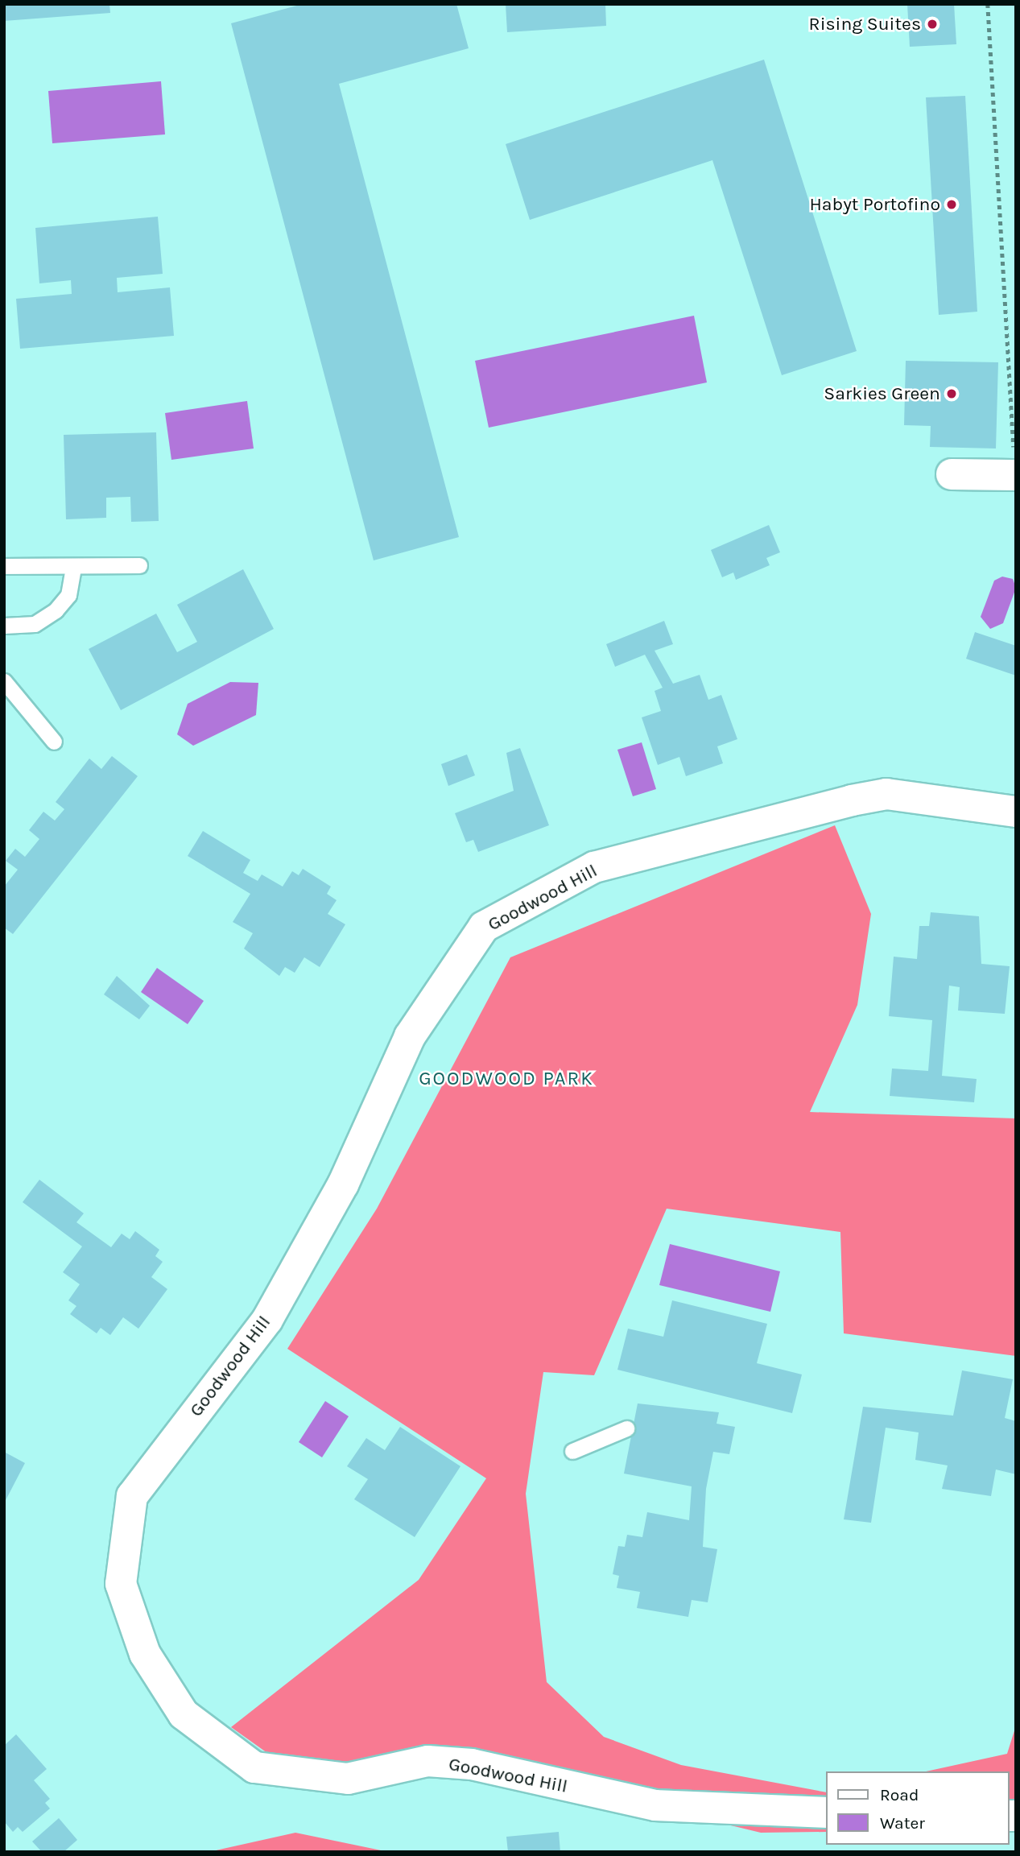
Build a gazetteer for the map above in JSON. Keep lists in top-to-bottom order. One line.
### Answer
{"streets":{"street":["Goodwood Hill"]},"districts":["GOODWOOD PARK"],"places":["Rising Suites","Habyt Portofino","Sarkies Green"],"legend":["Road","Water"]}
